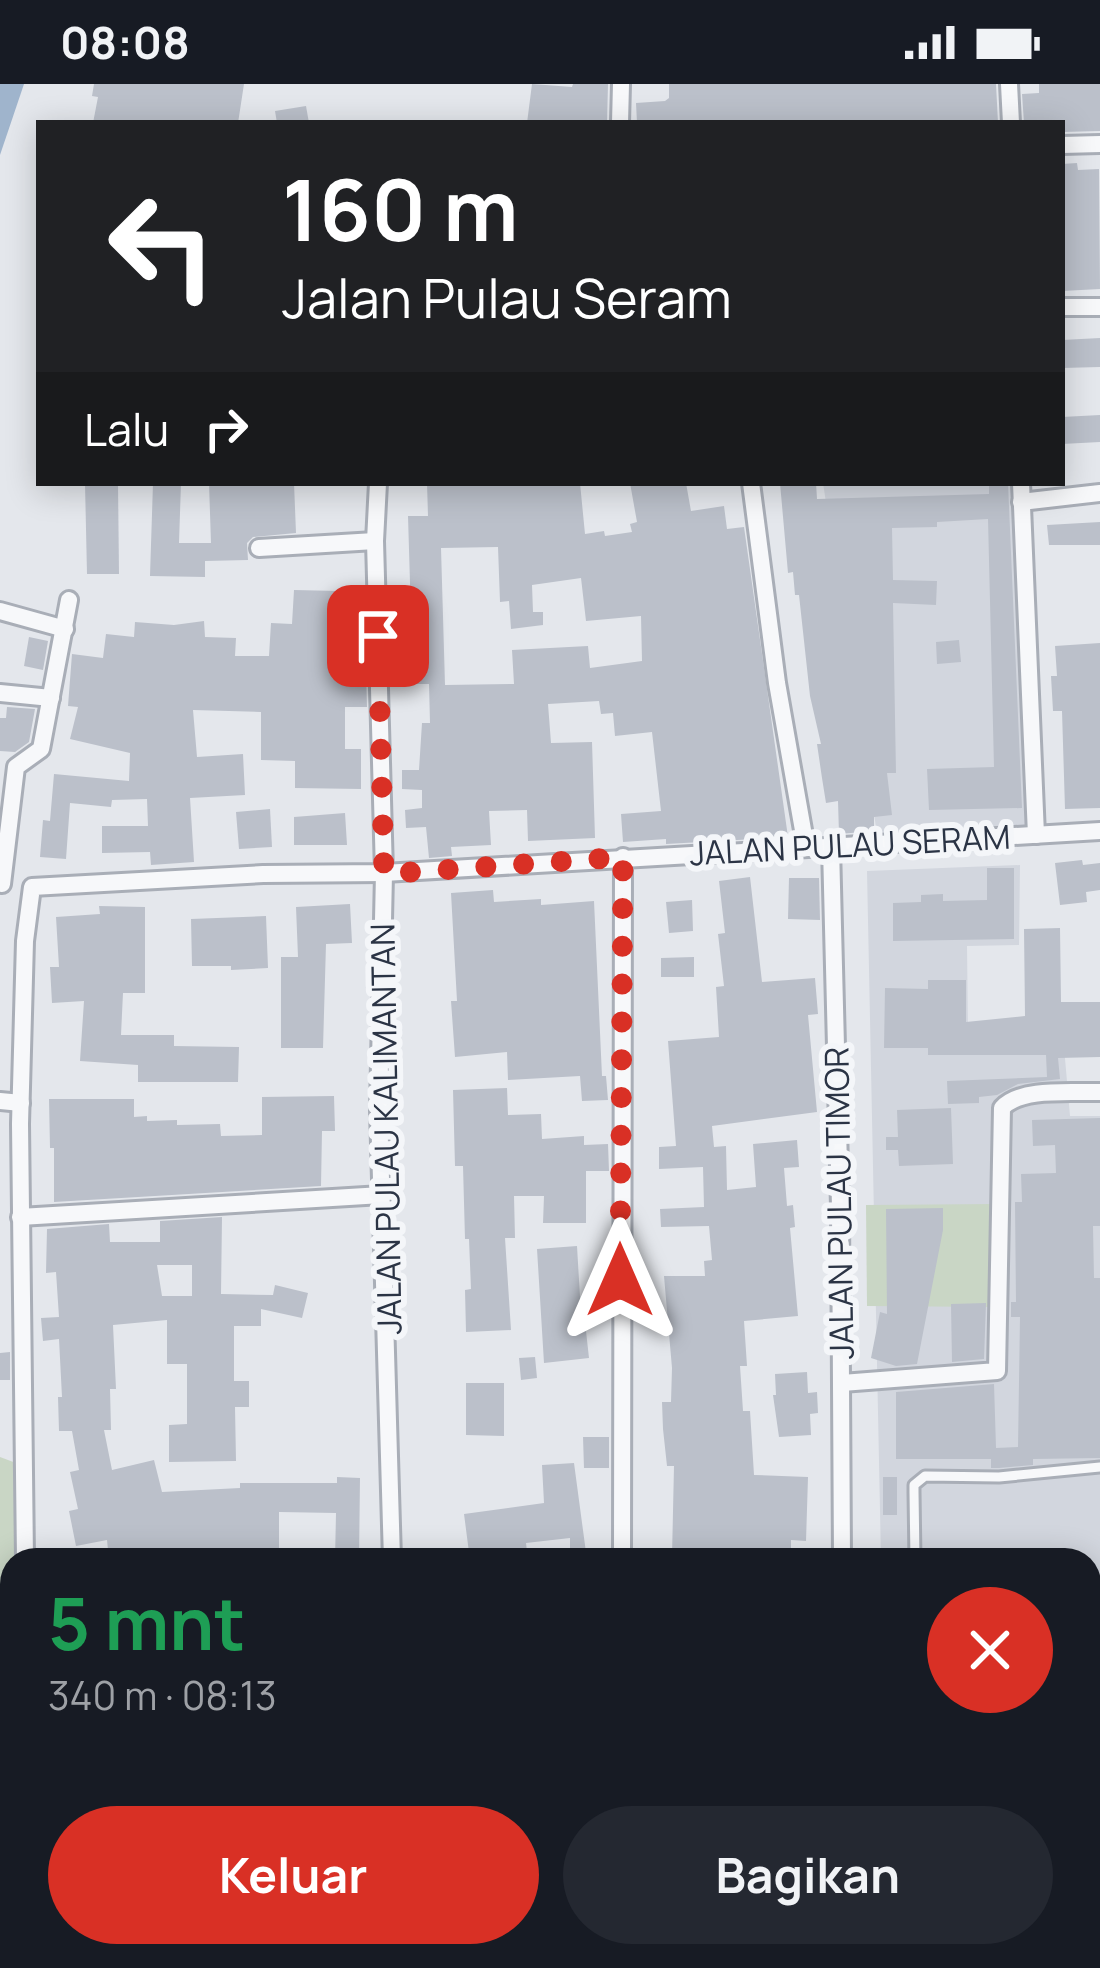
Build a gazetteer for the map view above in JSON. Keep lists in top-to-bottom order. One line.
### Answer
{"streets":{"street":["JALAN PULAU SERAM","JALAN PULAU KALIMANTAN","JALAN PULAU TIMOR"]},"crossings":[["JALAN PULAU SERAM","JALAN PULAU KALIMANTAN"],["JALAN PULAU SERAM","JALAN PULAU TIMOR"]],"page":{"status":"08:08","turn":["160 m","Jalan Pulau Seram"],"then":"Lalu","heading":["5 mnt","340 m · 08:13"],"buttons":["Keluar","Bagikan"]}}
